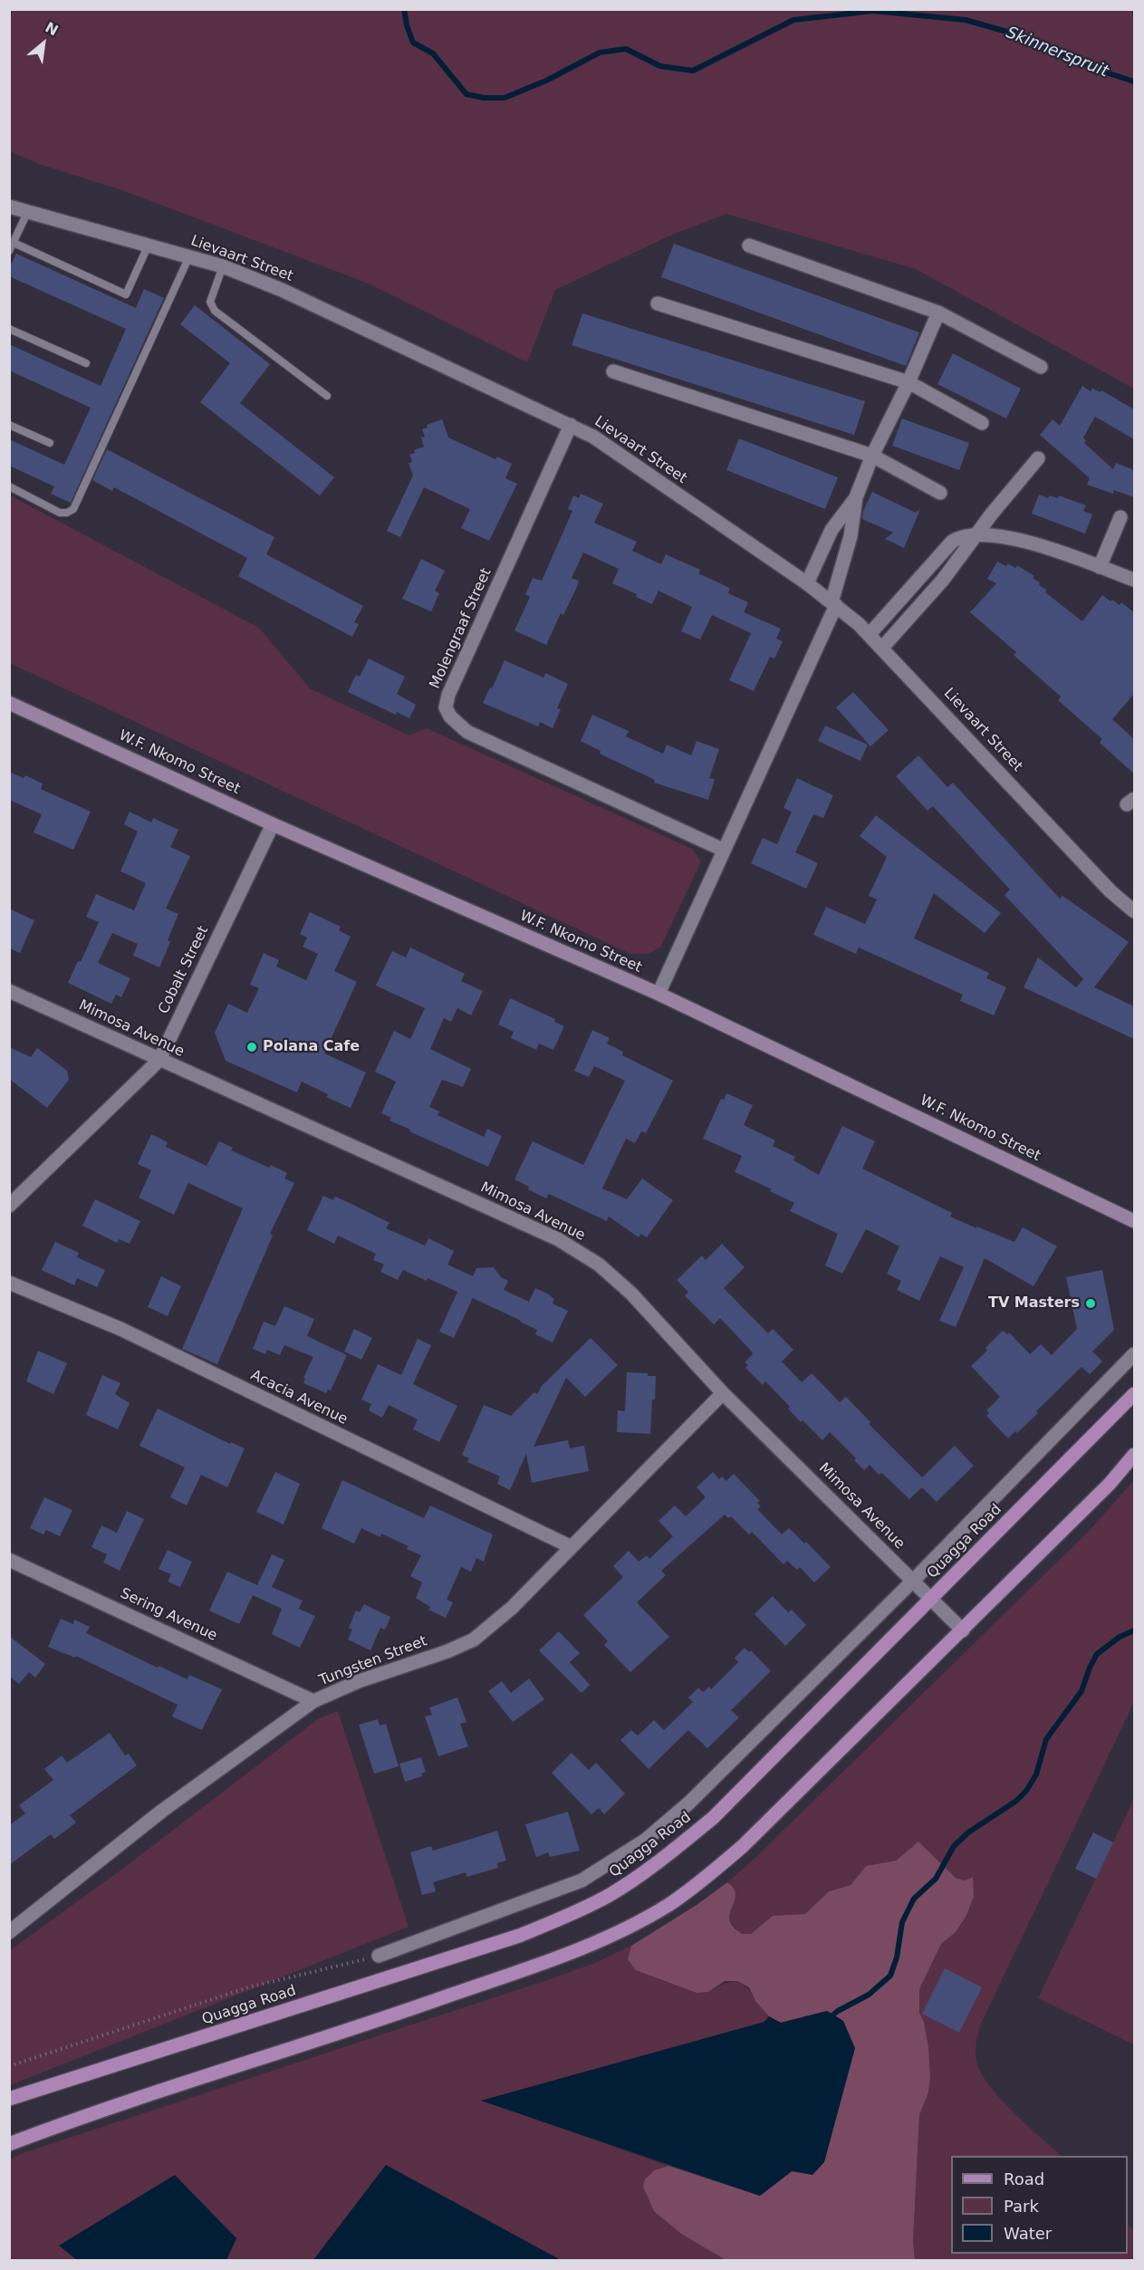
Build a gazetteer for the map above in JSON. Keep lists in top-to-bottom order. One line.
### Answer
{"streets":{"main road":["W.F. Nkomo Street","Quagga Road"],"street":["Lievaart Street","Molengraaf Street","Cobalt Street","Mimosa Avenue","Acacia Avenue","Sering Avenue","Tungsten Street"]},"crossings":[["Lievaart Street","Molengraaf Street"],["W.F. Nkomo Street","Cobalt Street"],["Cobalt Street","Mimosa Avenue"],["Mimosa Avenue","Quagga Road"],["Mimosa Avenue","Tungsten Street"],["Acacia Avenue","Tungsten Street"],["Sering Avenue","Tungsten Street"]],"water":["Skinnerspruit"],"places":["Polana Cafe","TV Masters"],"legend":["Road","Park","Water"],"north":"top right"}
